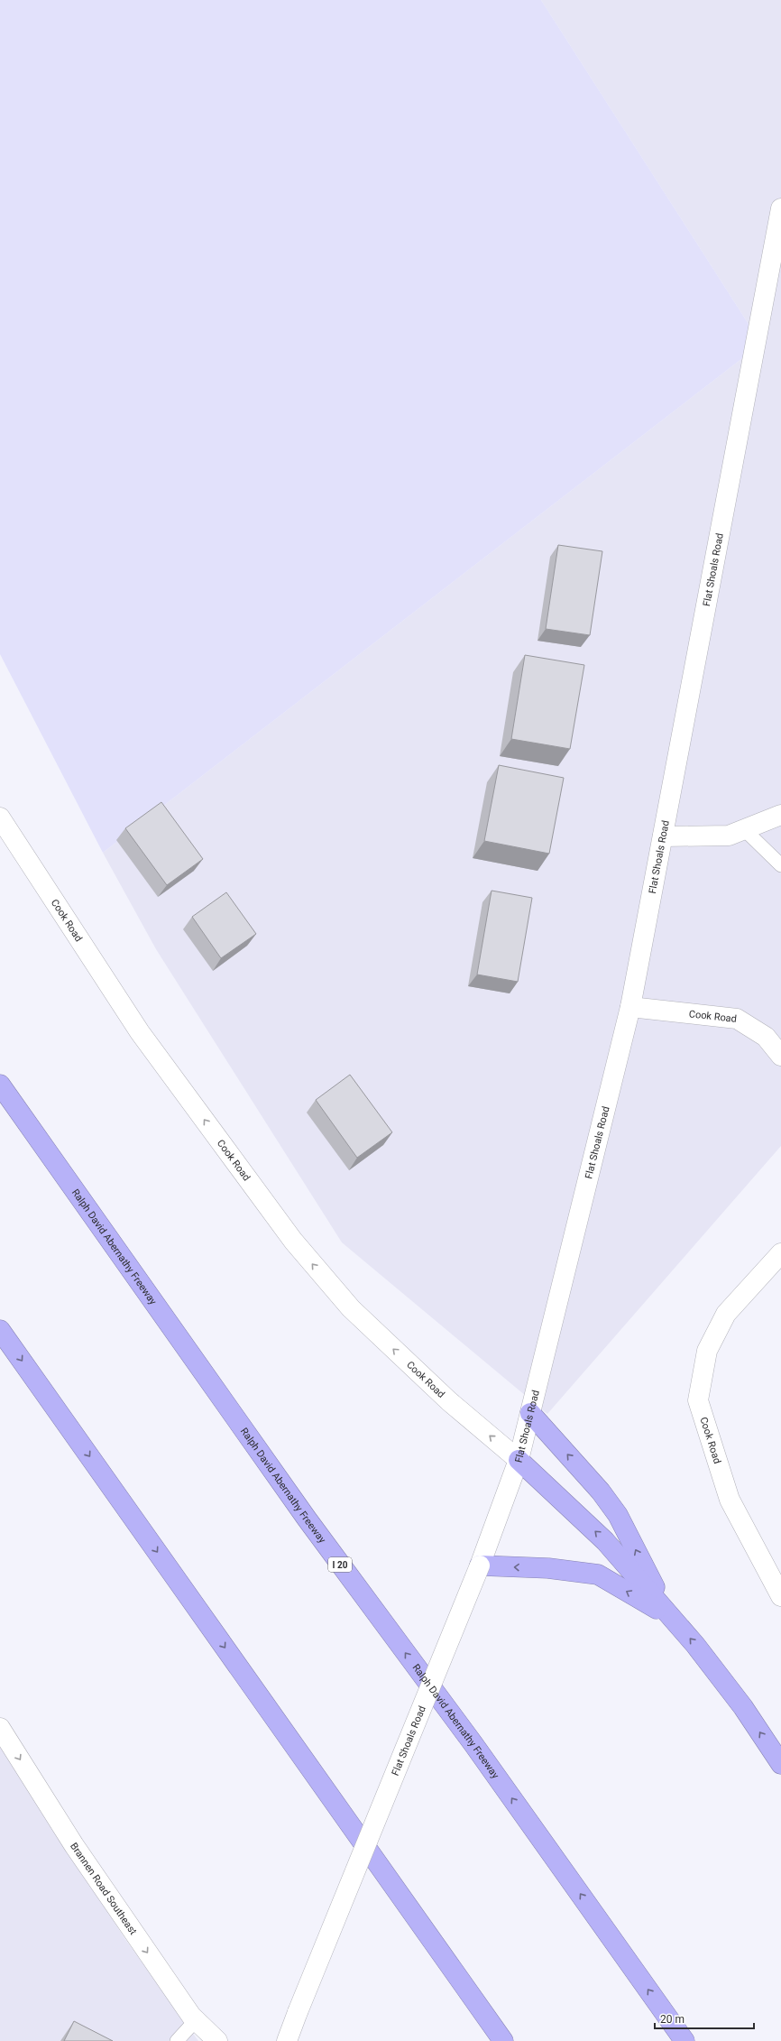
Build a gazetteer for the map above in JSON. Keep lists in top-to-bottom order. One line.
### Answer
{"streets":{"highway":["Ralph David Abernathy Freeway","I 20"],"street":["Flat Shoals Road","Cook Road","Brannen Road Southeast"]},"crossings":[["Flat Shoals Road","Cook Road"]],"one_way":["Cook Road","Brannen Road Southeast"],"scale_bar":"20 m"}
